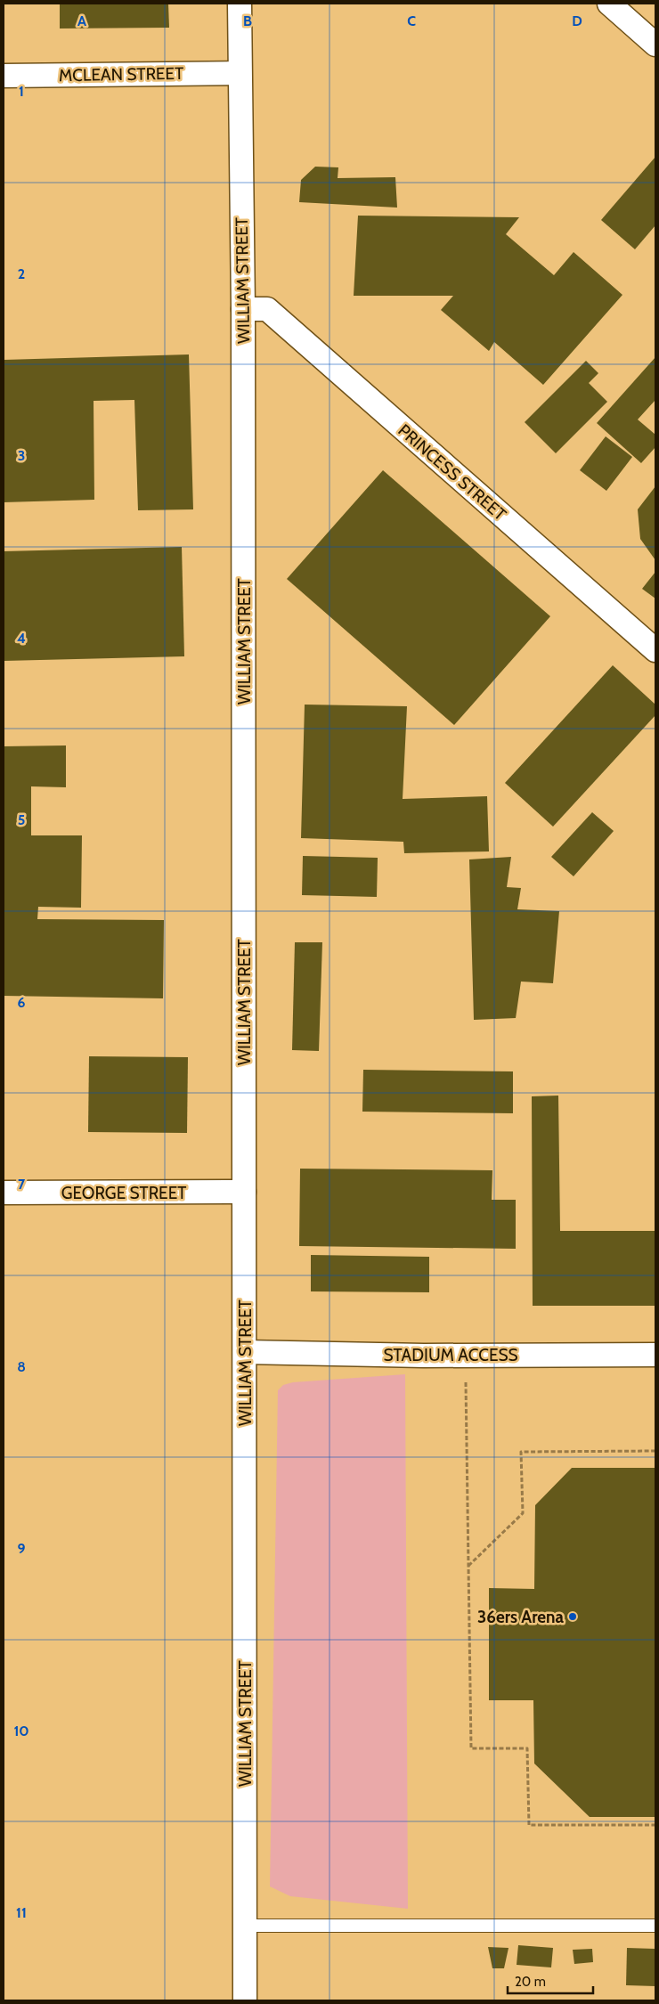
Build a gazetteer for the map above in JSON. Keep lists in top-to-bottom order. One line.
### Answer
{"streets":{"street":["MCLEAN STREET","WILLIAM STREET","PRINCESS STREET","GEORGE STREET","STADIUM ACCESS"]},"crossings":[["MCLEAN STREET","WILLIAM STREET"],["WILLIAM STREET","PRINCESS STREET"],["WILLIAM STREET","GEORGE STREET"],["WILLIAM STREET","STADIUM ACCESS"]],"places":["36ers Arena"],"scale_bar":"20 m","grid":{"columns":["A","B","C","D"],"rows":["1","2","3","4","5","6","7","8","9","10","11"]}}
